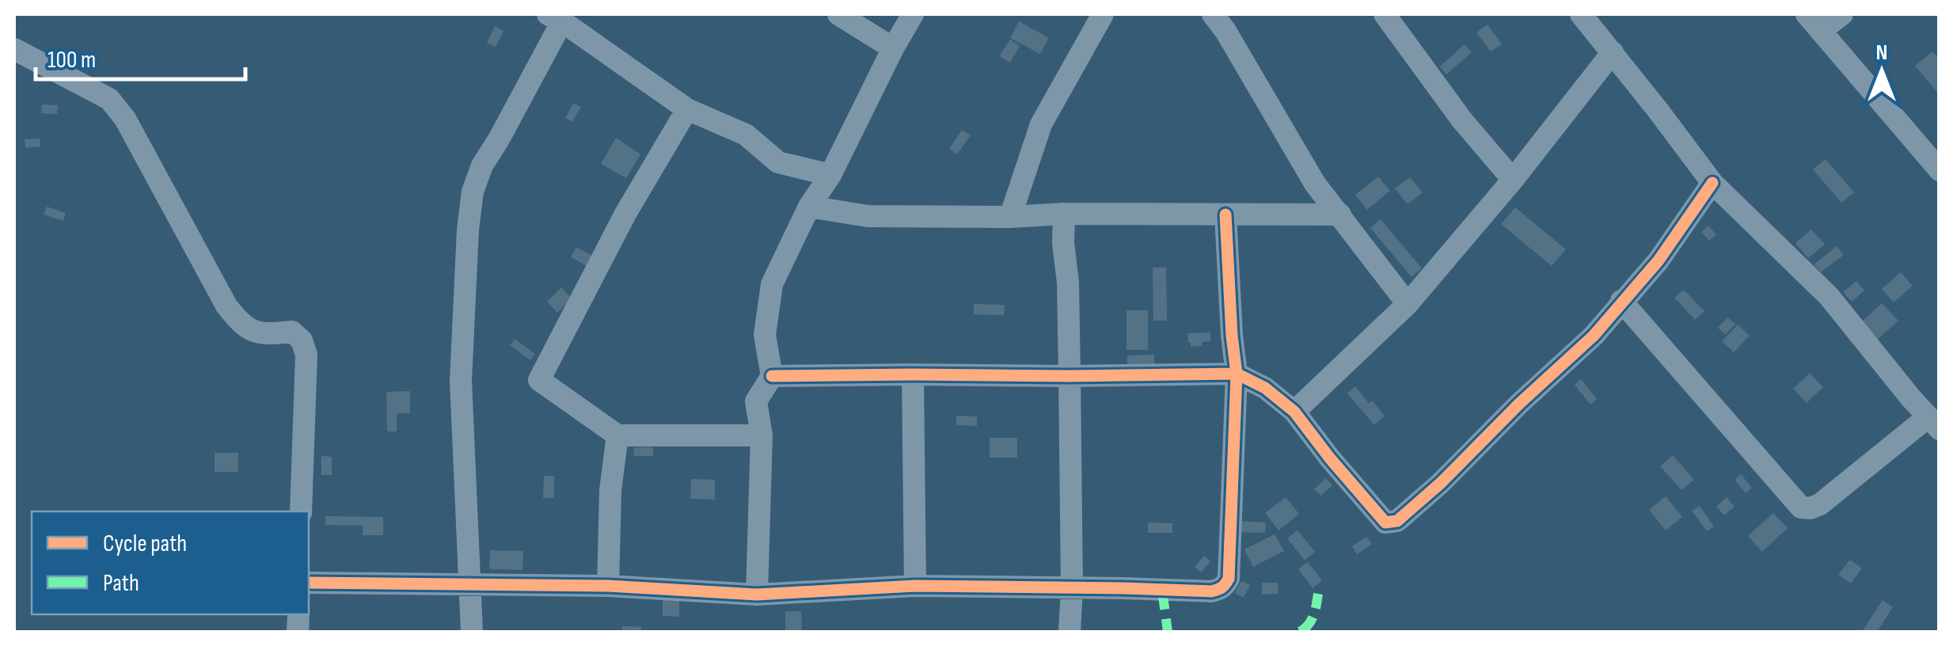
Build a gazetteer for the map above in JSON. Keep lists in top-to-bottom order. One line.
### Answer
{"legend":["Cycle path","Path"],"scale_bar":"100 m","north":"top"}
